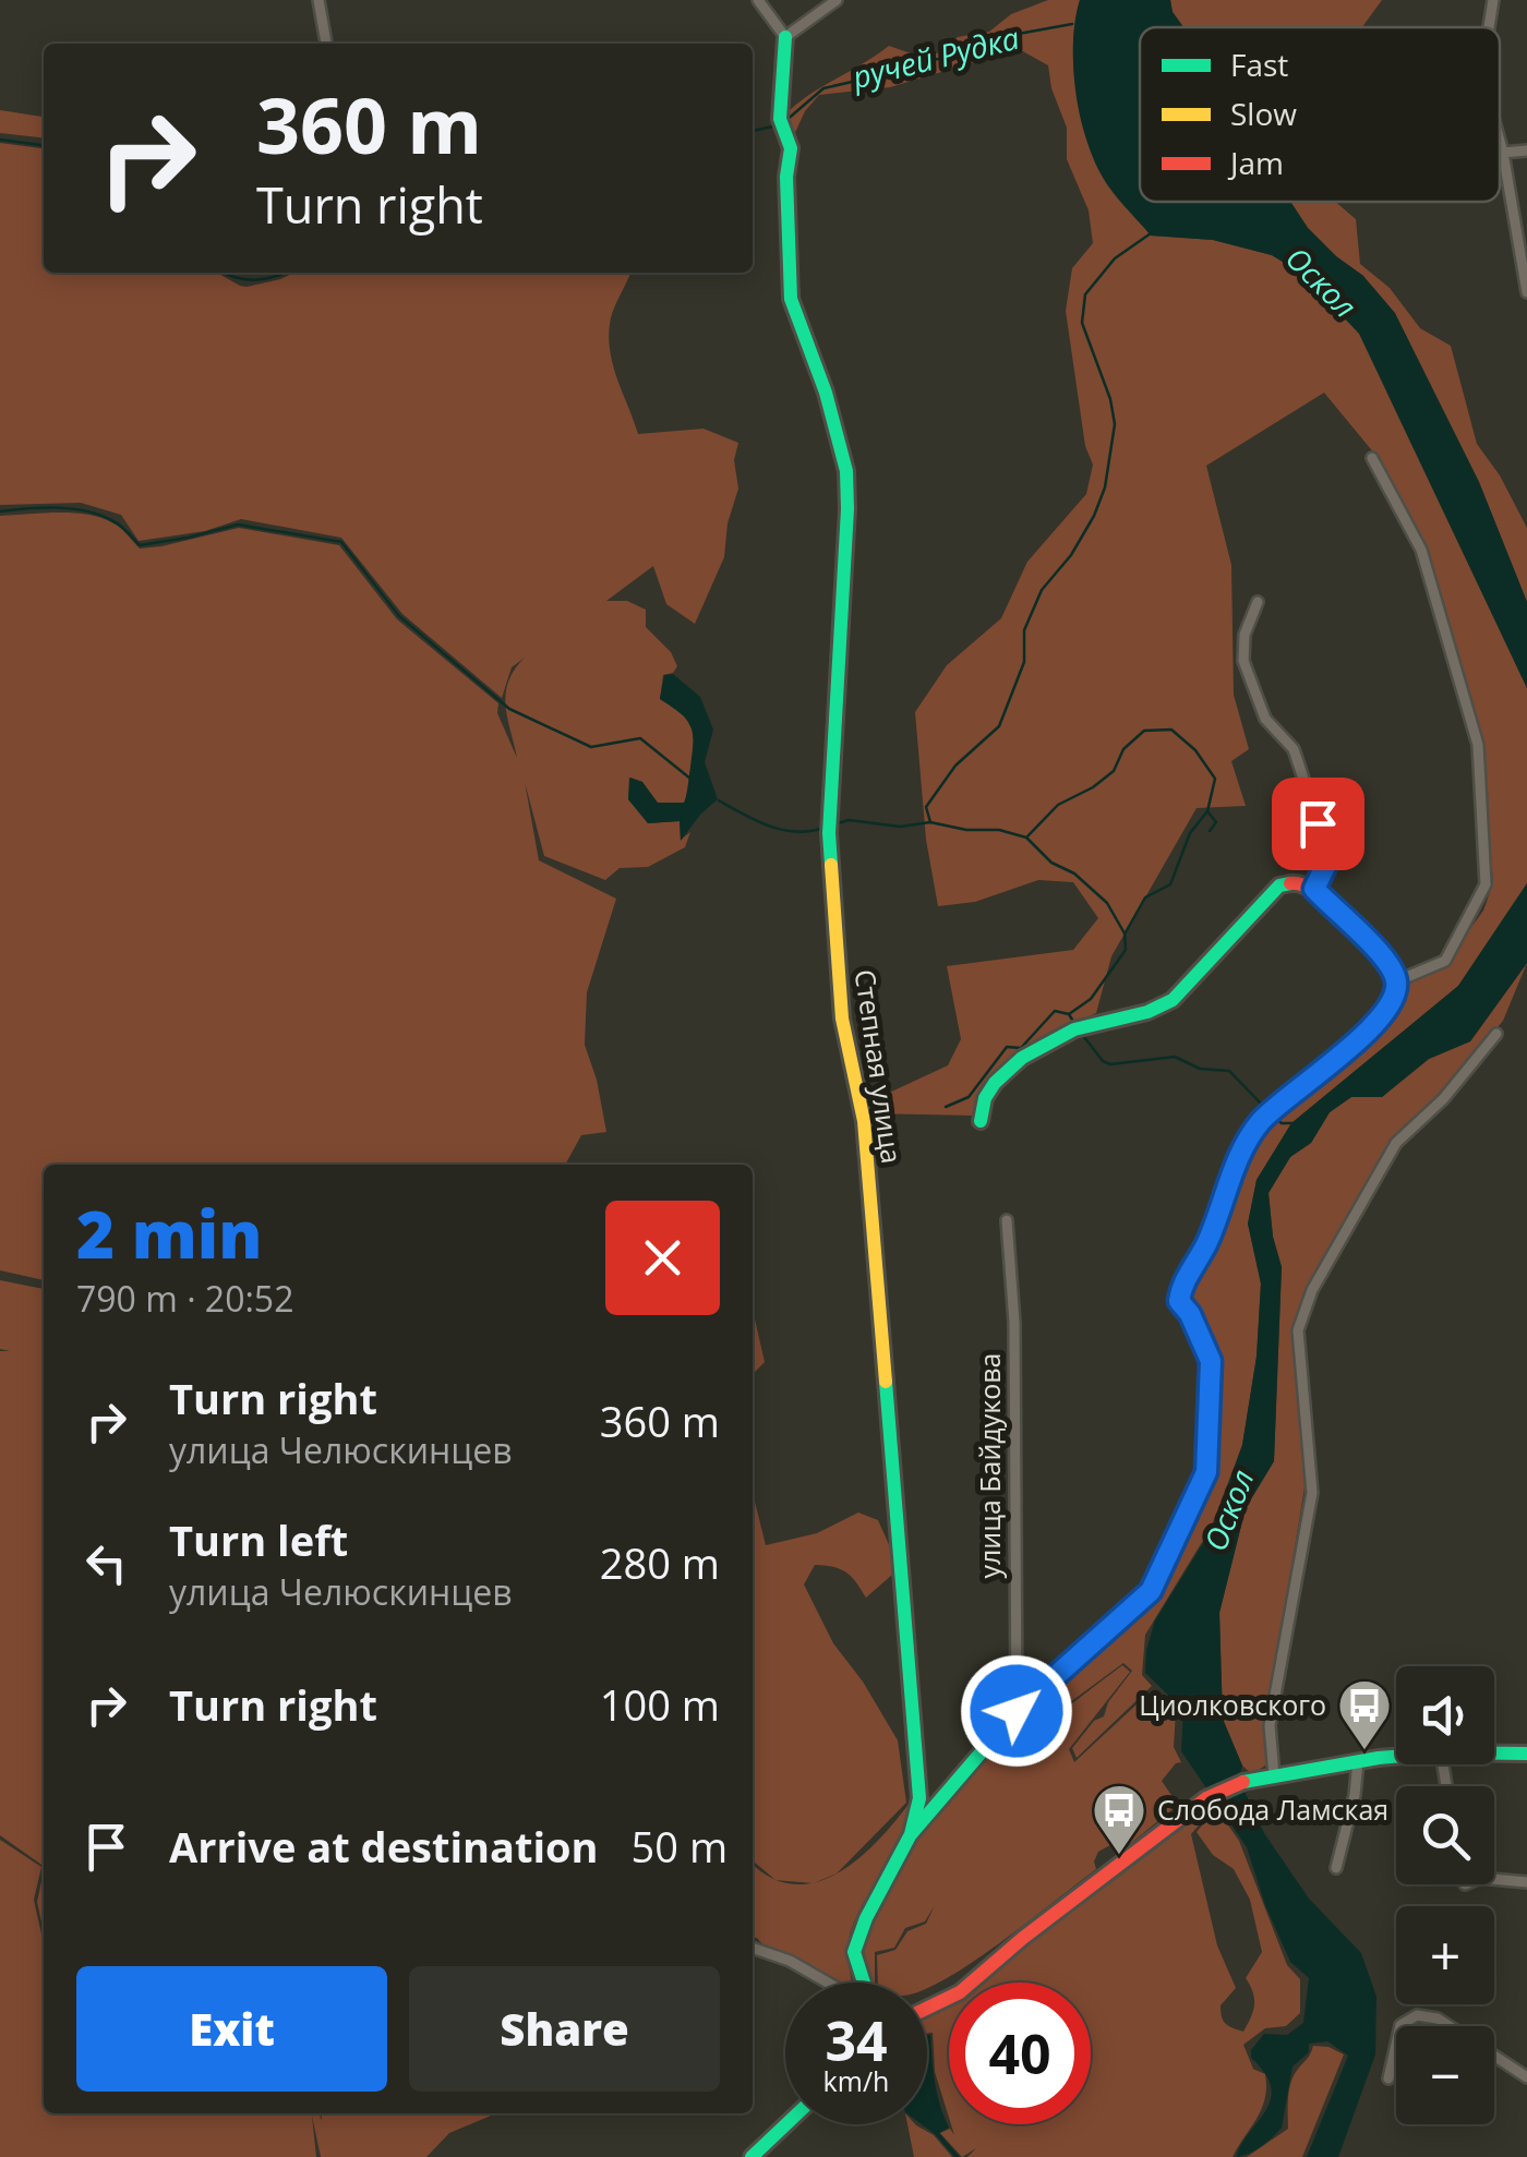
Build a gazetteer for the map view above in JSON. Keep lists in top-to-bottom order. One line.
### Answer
{"streets":{"street":["Степная улица","улица Байдукова"]},"water":["ручей Рудка","Оскол"],"places":{"bus stop":["Циолковского","Слобода Ламская"]},"legend":["Fast","Slow","Jam"],"page":{"turn":["360 m","Turn right"],"heading":["2 min","790 m · 20:52"],"list":[{"name":"Turn right","note":"улица Челюскинцев","value":"360 m"},{"name":"Turn left","note":"улица Челюскинцев","value":"280 m"},{"name":"Turn right","value":"100 m"},{"name":"Arrive at destination","value":"50 m"}],"map_buttons":["+","−"],"buttons":["Exit","Share"],"speed":"34 km/h","limit":"40"}}
